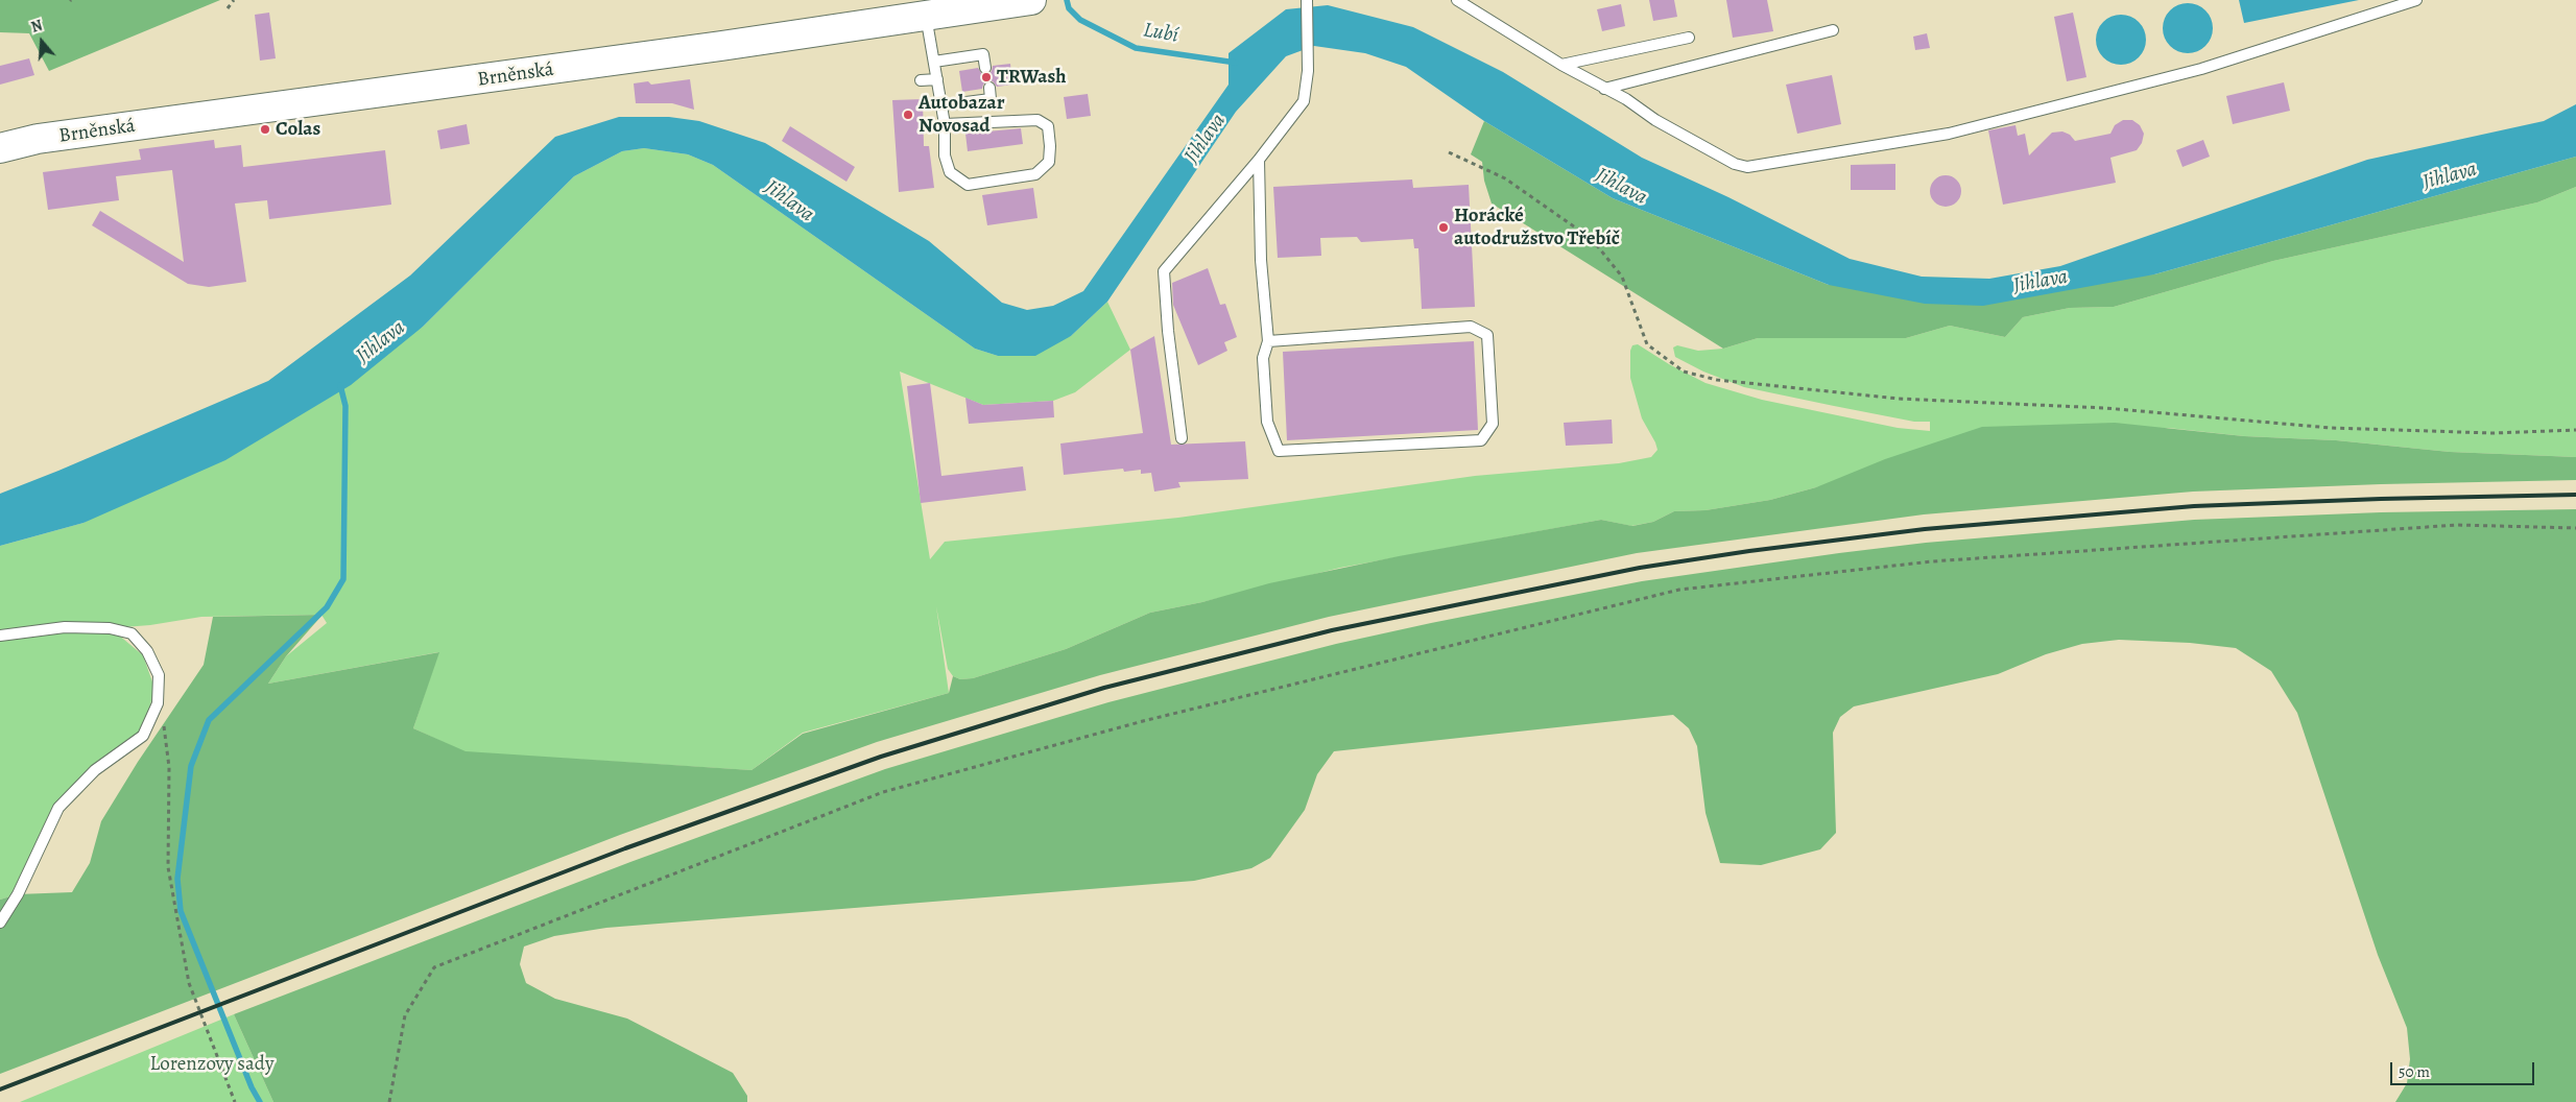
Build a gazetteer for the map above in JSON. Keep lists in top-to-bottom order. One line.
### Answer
{"streets":{"main road":["Brněnská"]},"water":["Lubí","Jihlava"],"parks":["Lorenzovy sady"],"places":["TRWash","Autobazar Novosad","Colas","Horácké autodružstvo Třebíč"],"scale_bar":"50 m","north":"top"}
